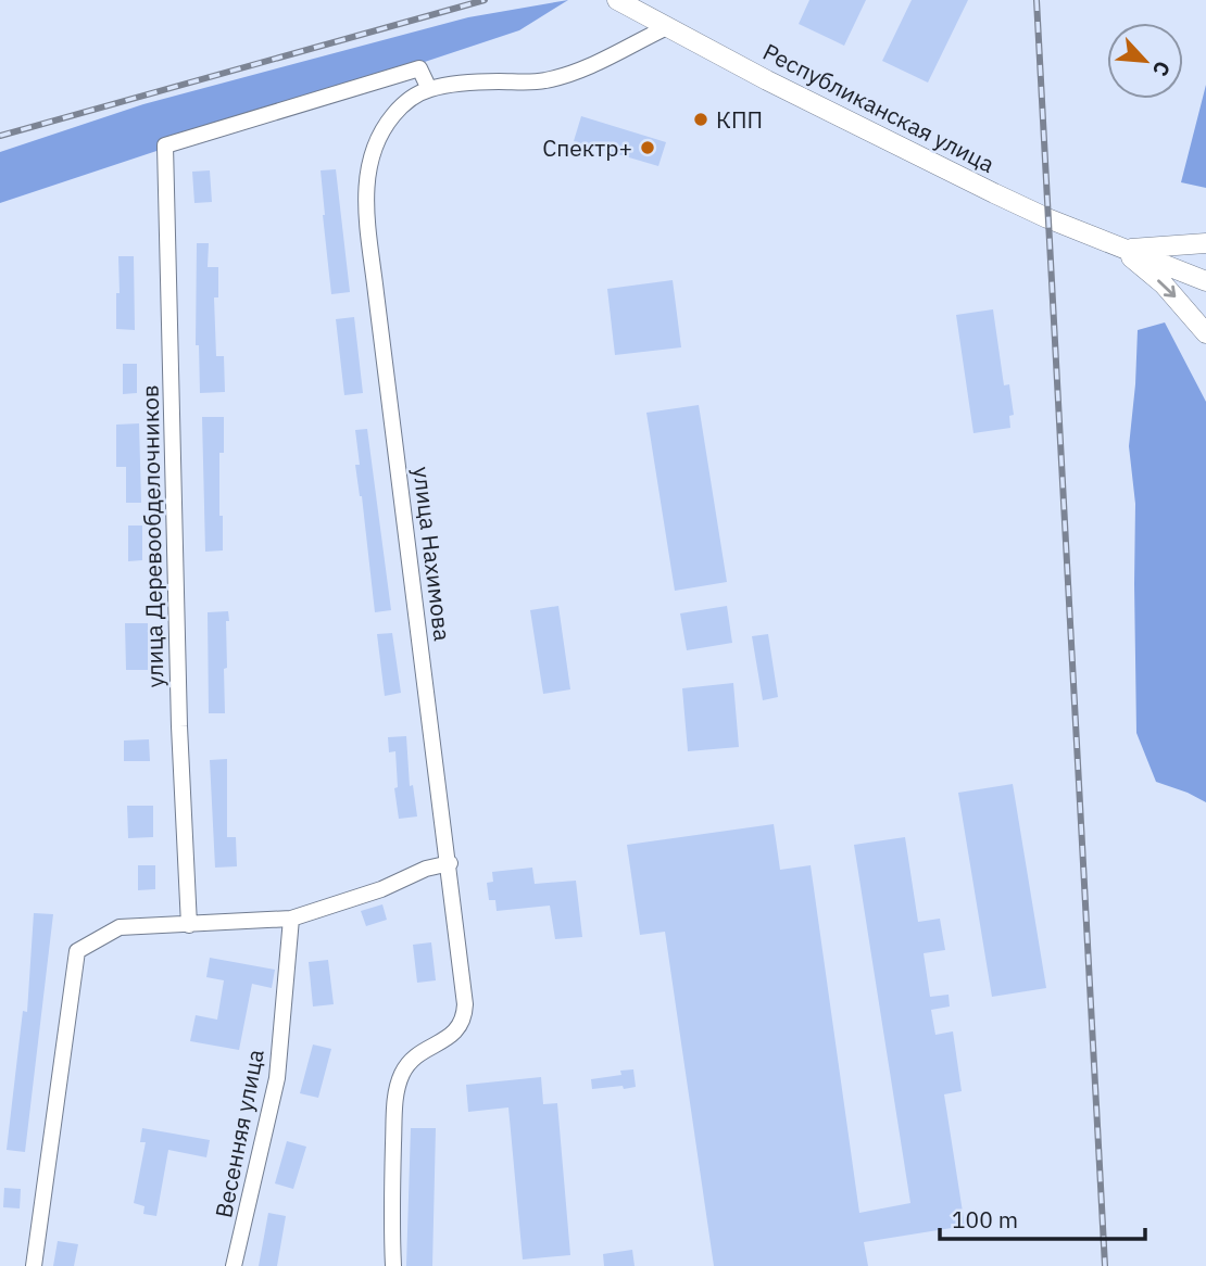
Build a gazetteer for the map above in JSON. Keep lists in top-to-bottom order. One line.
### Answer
{"streets":{"main road":["Республиканская улица"],"street":["улица Деревообделочников","улица Нахимова","Весенняя улица"]},"crossings":[["Республиканская улица","улица Нахимова"],["улица Деревообделочников","улица Нахимова"]],"places":["КПП","Спектр+"],"scale_bar":"100 m","north":"bottom right"}
